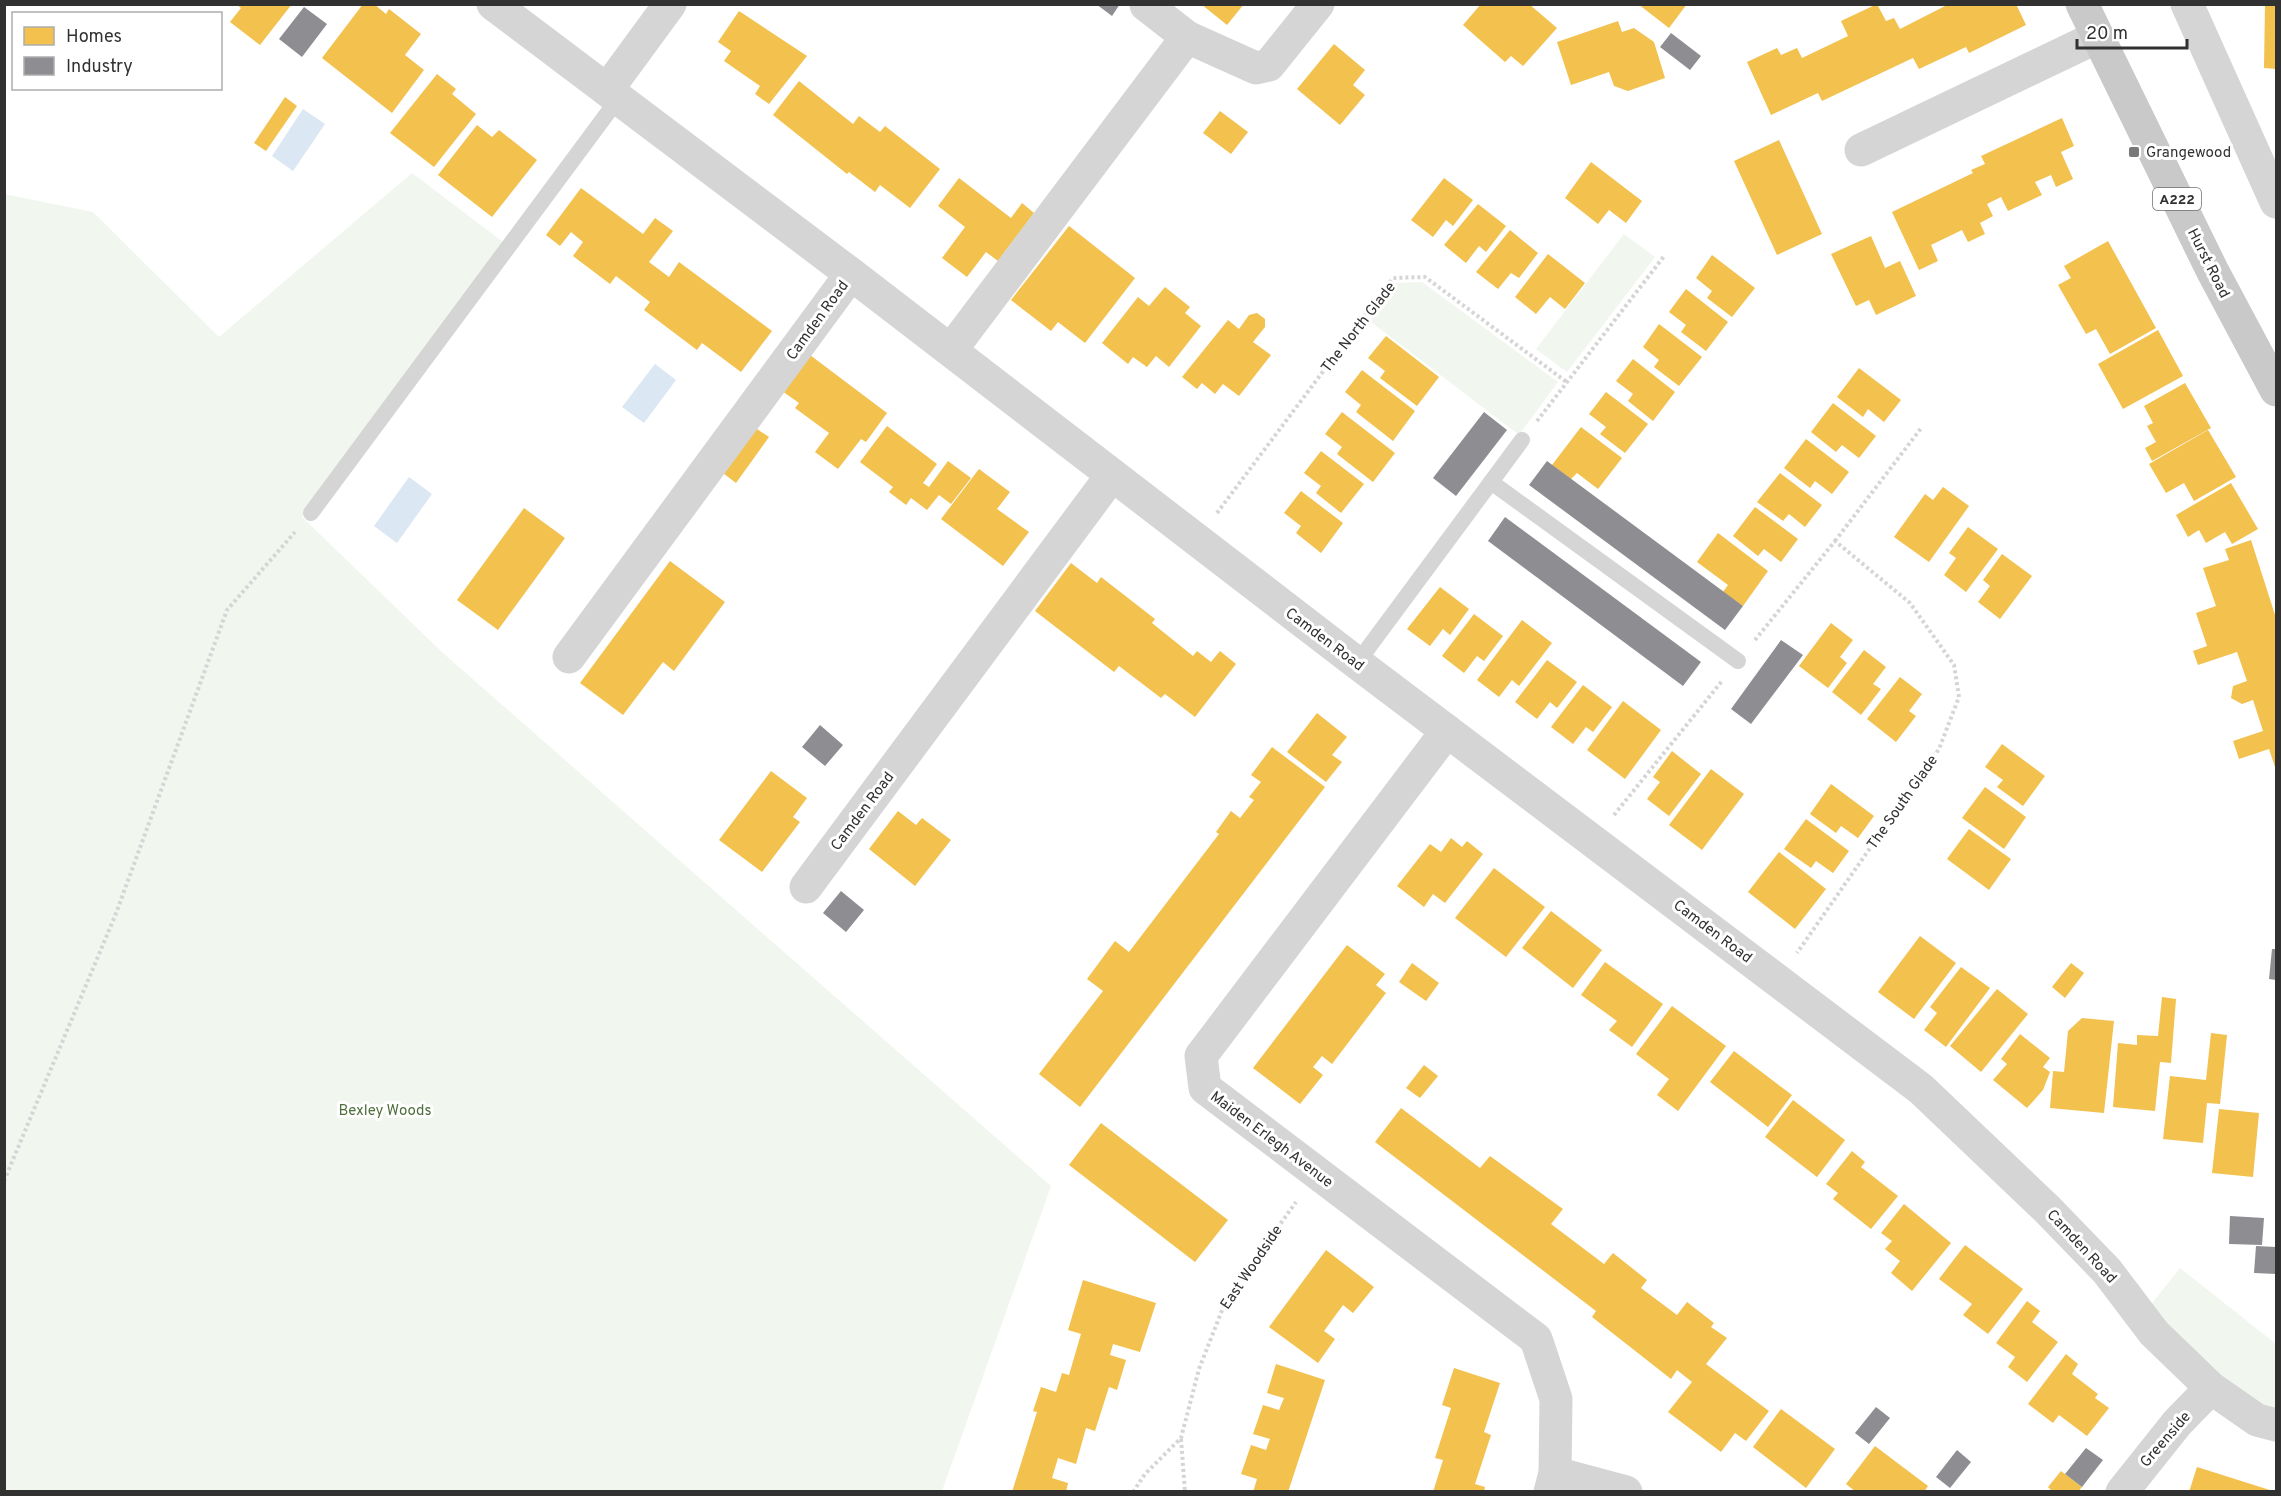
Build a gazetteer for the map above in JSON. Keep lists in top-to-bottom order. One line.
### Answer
{"streets":{"main road":["A222","Hurst Road"],"street":["Camden Road","Maiden Erlegh Avenue","Greenside"],"path":["The North Glade","The South Glade","East Woodside"]},"crossings":[["Camden Road","The North Glade"],["Camden Road","The South Glade"],["Camden Road","Maiden Erlegh Avenue"],["Camden Road","Greenside"],["Maiden Erlegh Avenue","East Woodside"]],"parks":["Bexley Woods"],"places":{"transit":["Grangewood"]},"legend":["Homes","Industry"],"scale_bar":"20 m"}
